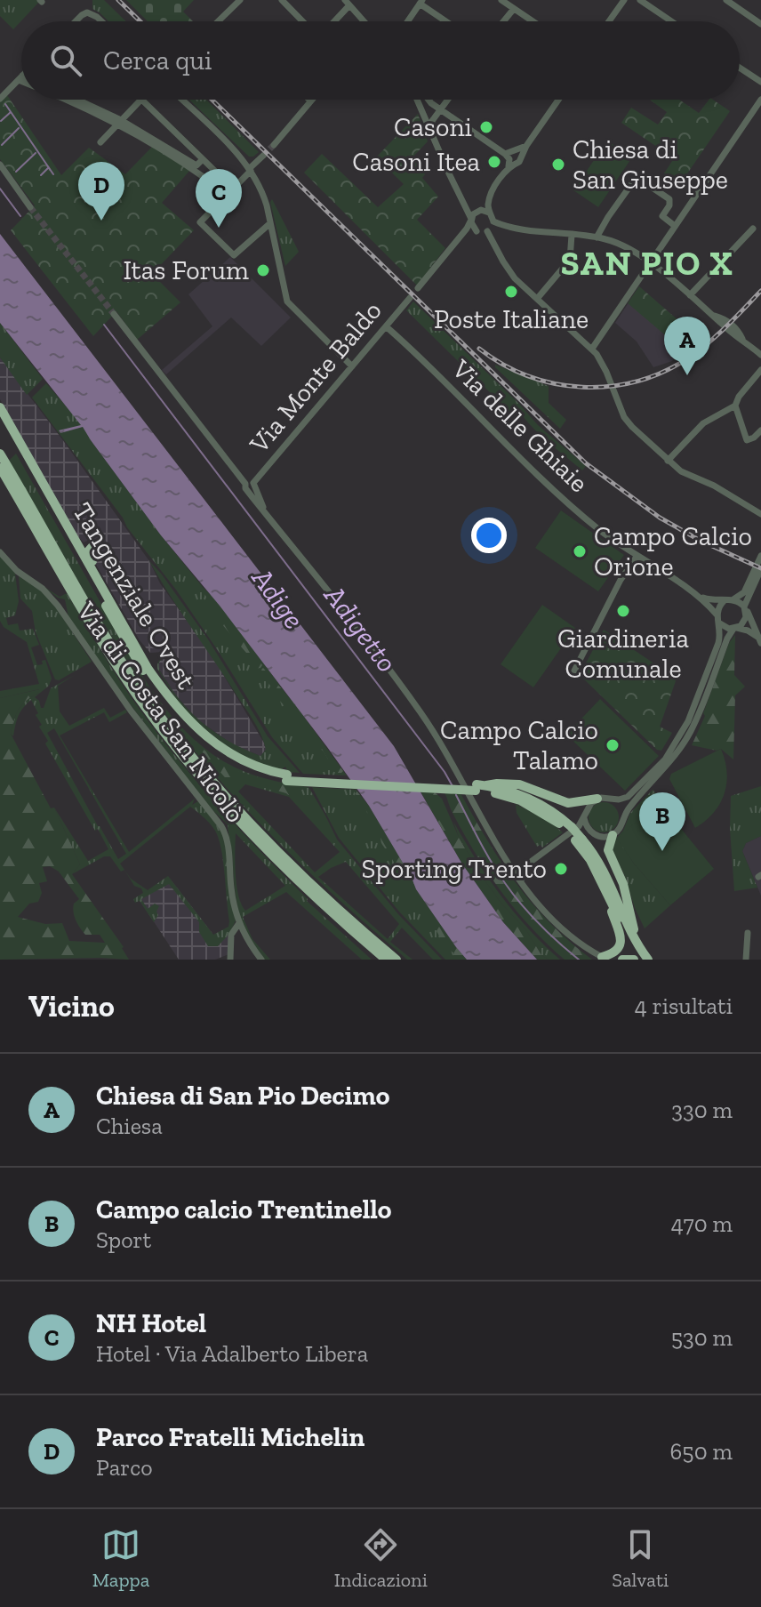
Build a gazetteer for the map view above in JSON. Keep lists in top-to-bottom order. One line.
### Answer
{"streets":{"highway":["Tangenziale Ovest"],"street":["Via Monte Baldo","Via delle Ghiaie","Via di Costa San Nicolò"]},"crossings":[["Via Monte Baldo","Via delle Ghiaie"]],"districts":["SAN PIO X"],"water":["Adige","Adigetto"],"places":["Casoni","Casoni Itea","Chiesa di San Giuseppe","Itas Forum","Poste Italiane","Campo Calcio Orione","Giardineria Comunale","Campo Calcio Talamo","Sporting Trento"],"page":{"search":"Cerca qui","pins":["D","C","A","B"],"heading":["Vicino","4 risultati"],"list":[{"mark":"A","name":"Chiesa di San Pio Decimo","note":"Chiesa","value":"330 m"},{"mark":"B","name":"Campo calcio Trentinello","note":"Sport","value":"470 m"},{"mark":"C","name":"NH Hotel","note":"Hotel · Via Adalberto Libera","value":"530 m"},{"mark":"D","name":"Parco Fratelli Michelin","note":"Parco","value":"650 m"}],"nav":["Mappa","Indicazioni","Salvati"]}}
